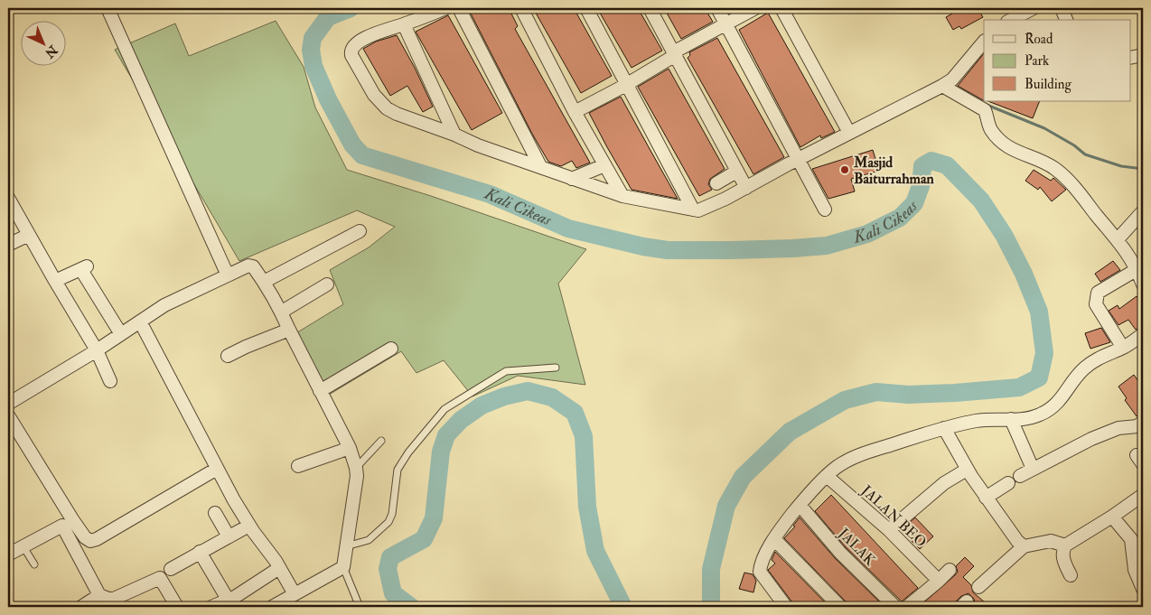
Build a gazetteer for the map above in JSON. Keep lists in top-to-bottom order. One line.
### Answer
{"streets":{"street":["JALAN BEO","JALAK"]},"water":["Kali Cikeas"],"places":["Masjid Baiturrahman"],"legend":["Road","Park","Building"],"north":"bottom right"}
